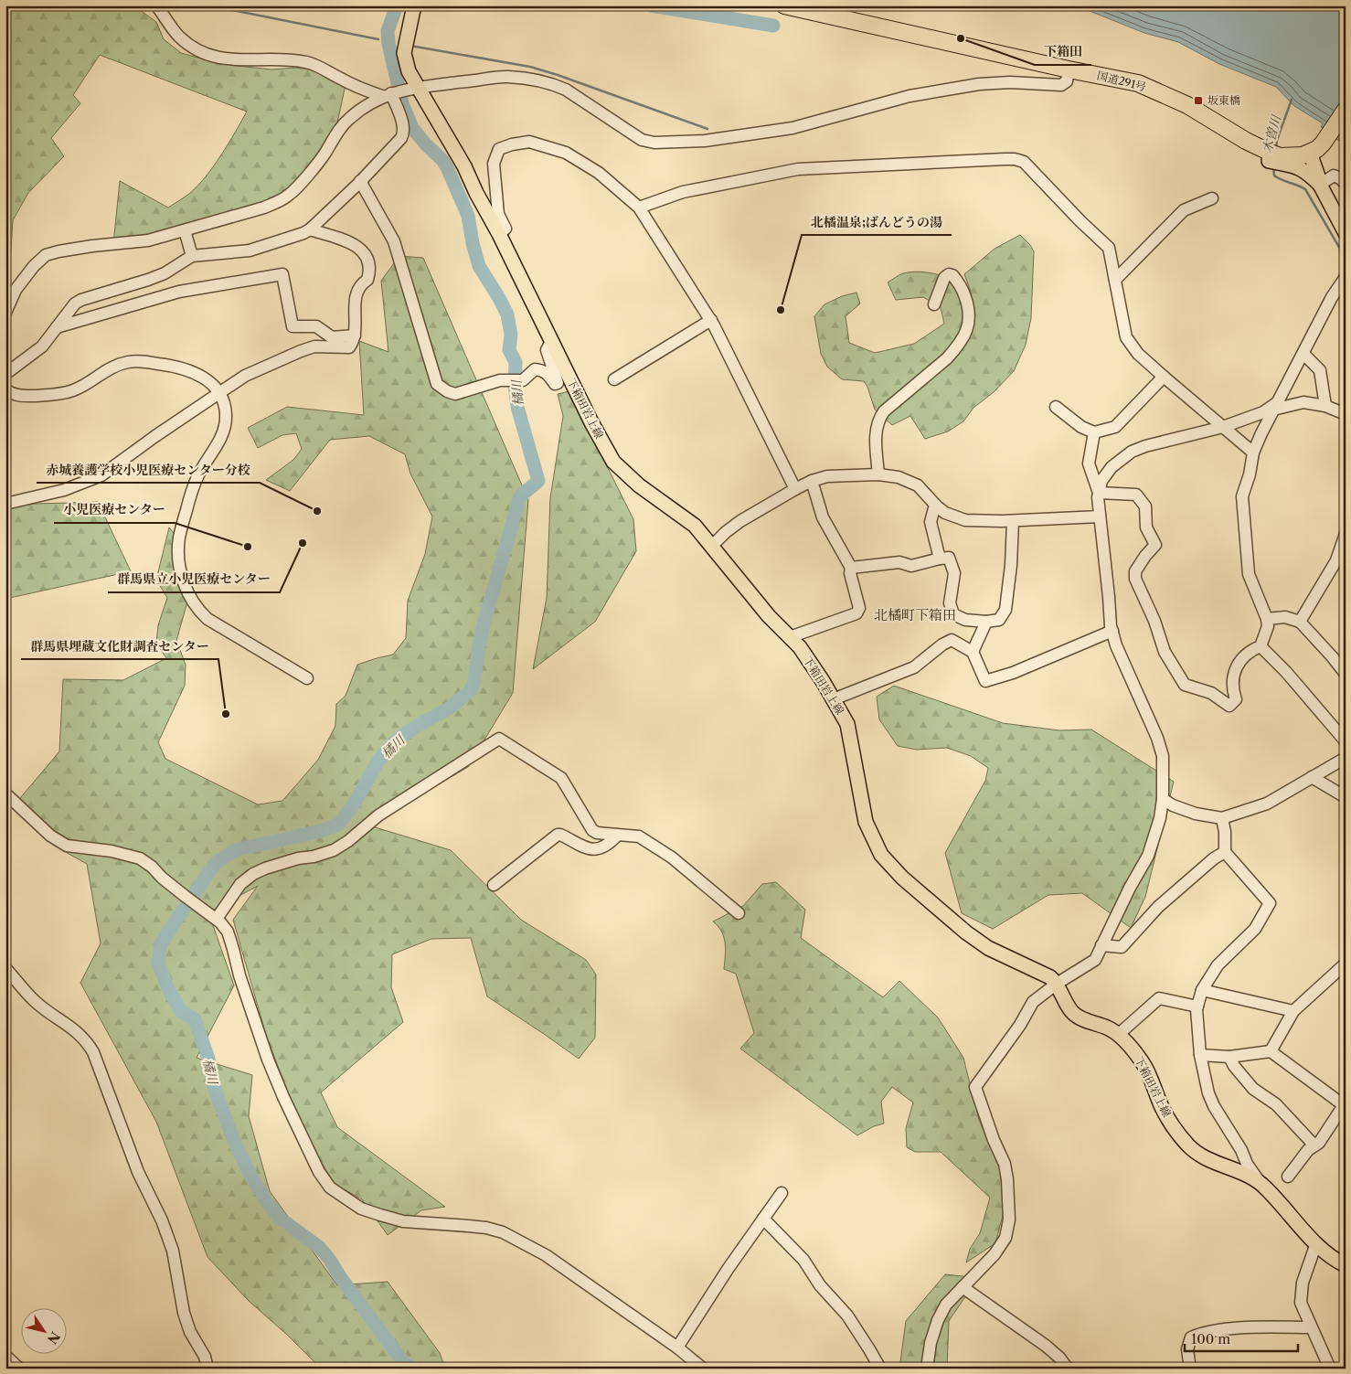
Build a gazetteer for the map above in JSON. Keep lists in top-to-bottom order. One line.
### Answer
{"streets":{"highway":["国道291号"],"main road":["下箱田岩上線"]},"districts":["北橘町下箱田"],"water":["木曽川","橘川"],"places":{"other":["下箱田","北橘温泉;ばんどうの湯","赤城養護学校小児医療センター分校","群馬県立小児医療センター","小児医療センター","群馬県埋蔵文化財調査センター"],"transit":["坂東橋"]},"scale_bar":"100 m","north":"bottom right"}
